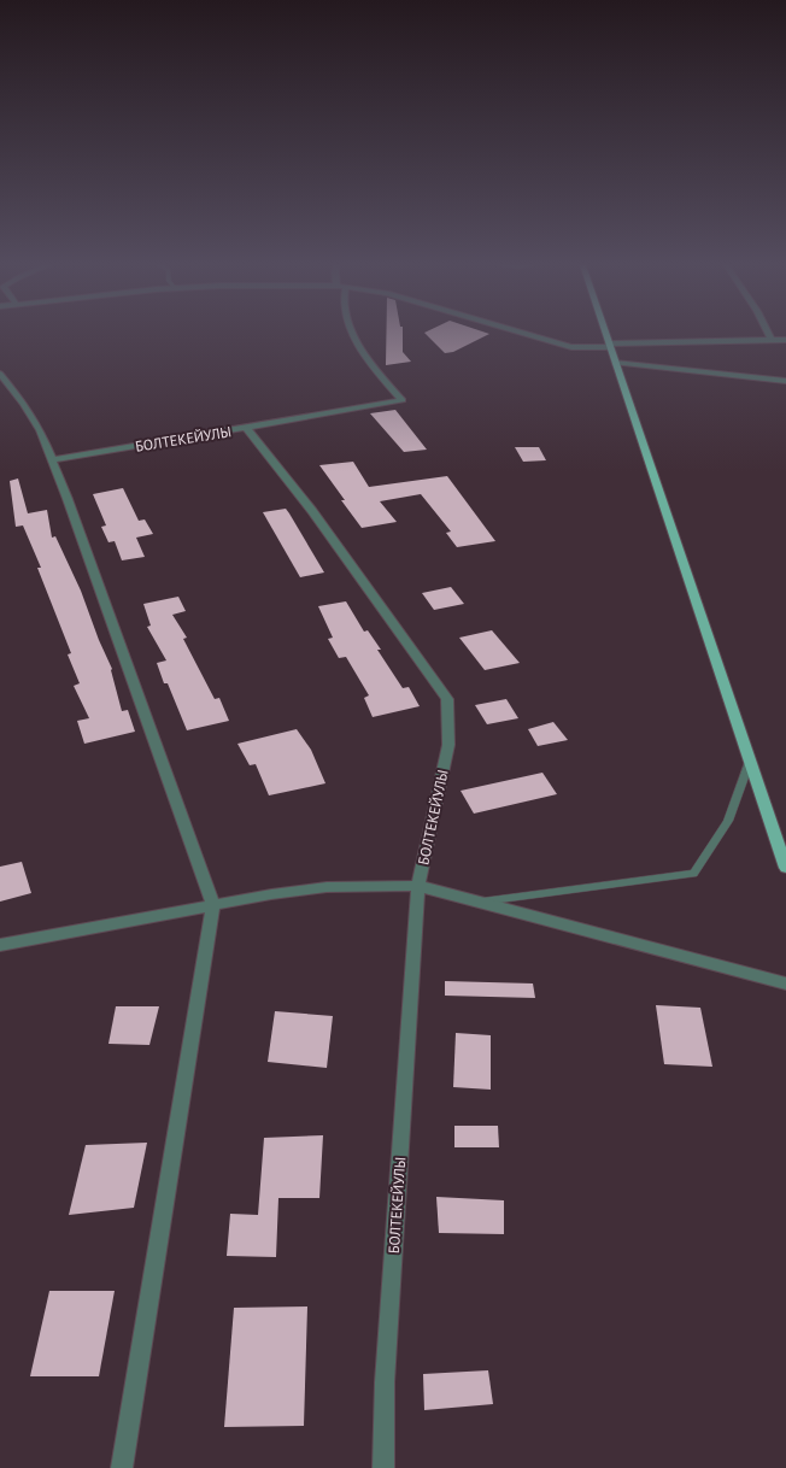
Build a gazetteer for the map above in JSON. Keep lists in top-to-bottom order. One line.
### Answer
{"streets":{"street":["БОЛТЕКЕЙУЛЫ"]}}
